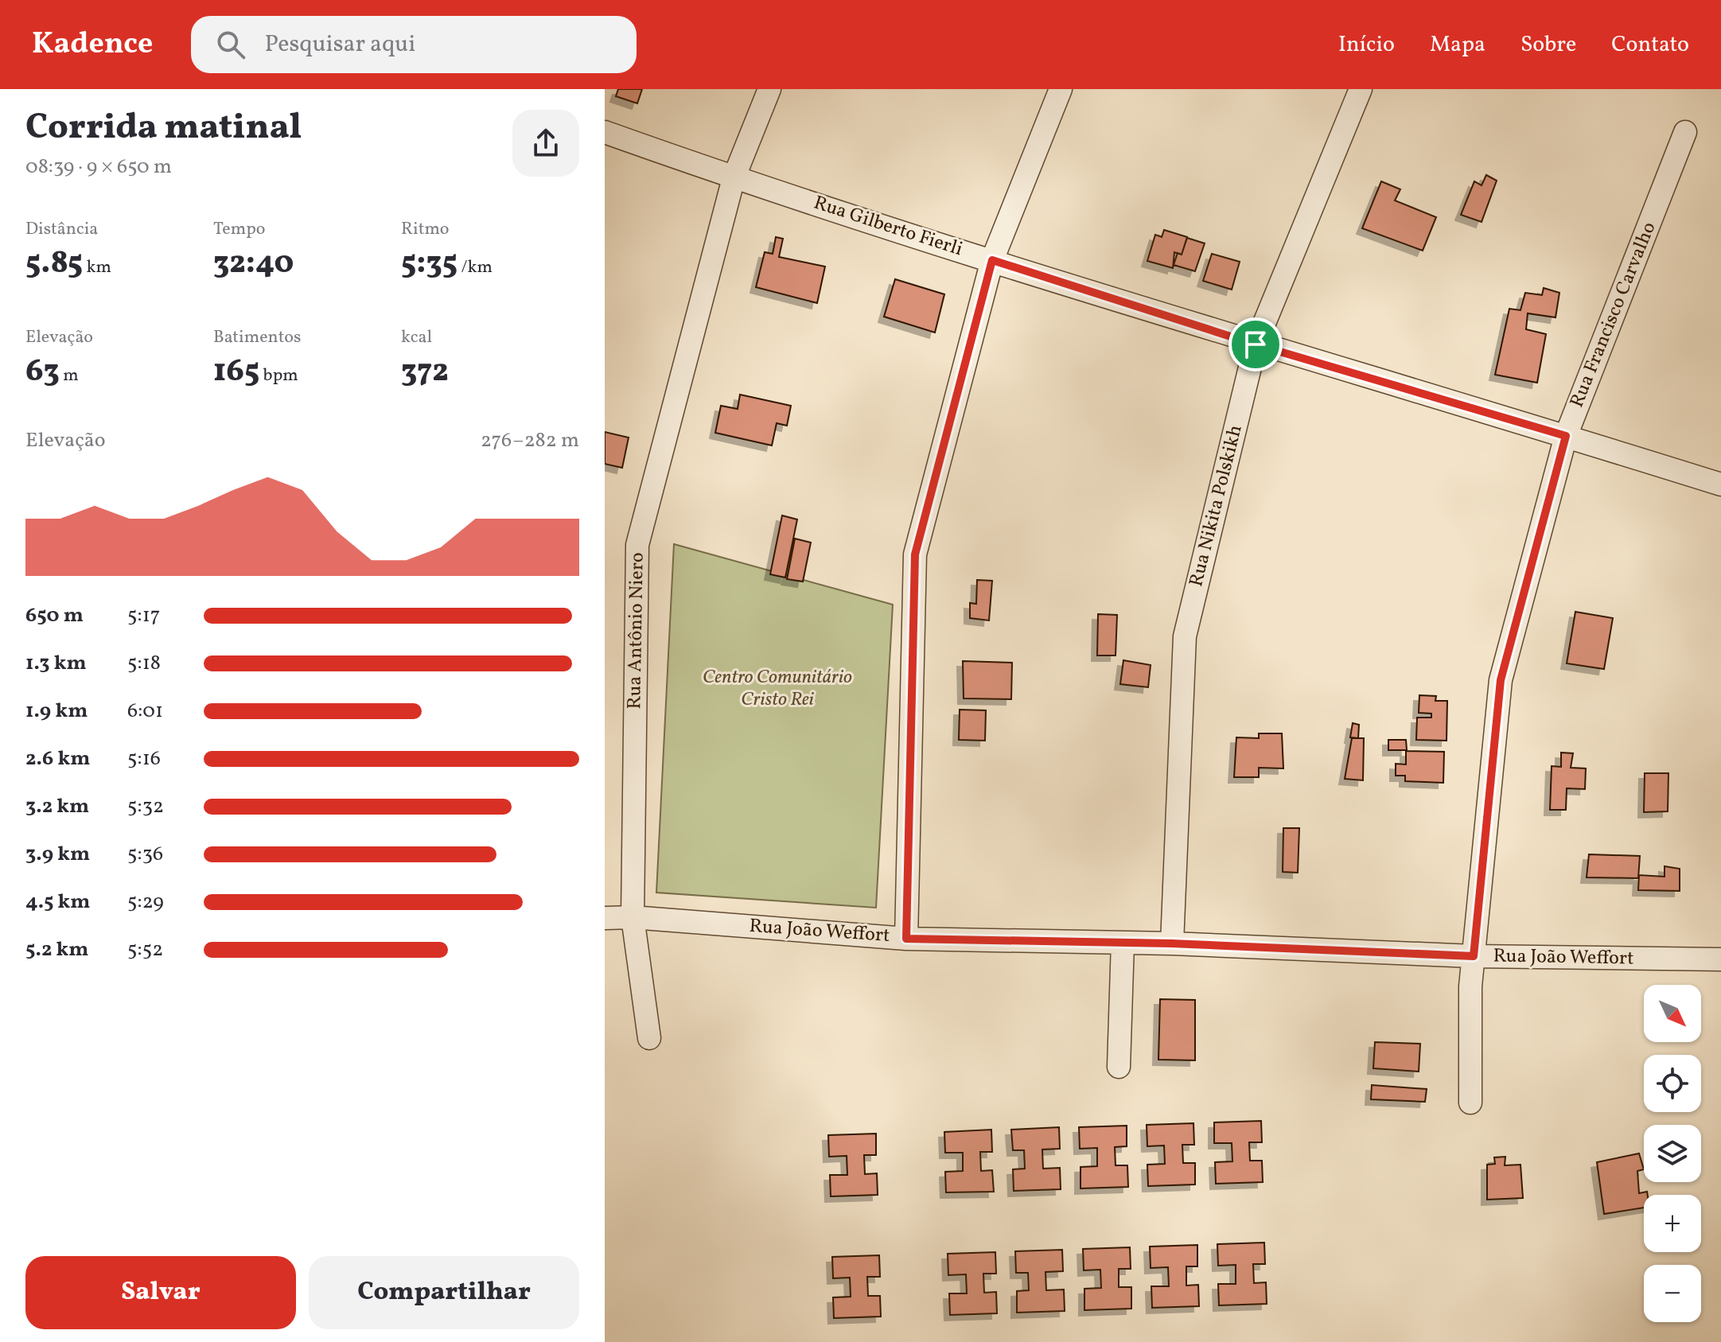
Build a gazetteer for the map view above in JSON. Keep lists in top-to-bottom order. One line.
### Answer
{"streets":{"street":["Rua Gilberto Fierli","Rua Francisco Carvalho","Rua Nikita Polskikh","Rua Antônio Niero","Rua João Weffort"]},"crossings":[["Rua Gilberto Fierli","Rua Francisco Carvalho"],["Rua Gilberto Fierli","Rua Nikita Polskikh"],["Rua Gilberto Fierli","Rua Antônio Niero"],["Rua Francisco Carvalho","Rua João Weffort"],["Rua Nikita Polskikh","Rua João Weffort"],["Rua Antônio Niero","Rua João Weffort"]],"parks":["Centro Comunitário Cristo Rei"],"north":"bottom right","page":{"header":"Kadence","search":"Pesquisar aqui","nav":["Início","Mapa","Sobre","Contato"],"heading":["Corrida matinal","08:39 · 9 × 650 m"],"stats":[["Distância","5.85 km"],["Tempo","32:40"],["Ritmo","5:35 /km"],["Elevação","63 m"],["Batimentos","165 bpm"],["kcal","372"]],"chart":["Elevação","276–282 m"],"list":[{"name":"650 m","note":"5:17"},{"name":"1.3 km","note":"5:18"},{"name":"1.9 km","note":"6:01"},{"name":"2.6 km","note":"5:16"},{"name":"3.2 km","note":"5:32"},{"name":"3.9 km","note":"5:36"},{"name":"4.5 km","note":"5:29"},{"name":"5.2 km","note":"5:52"}],"map_buttons":["+","−"],"buttons":["Salvar","Compartilhar"]}}
